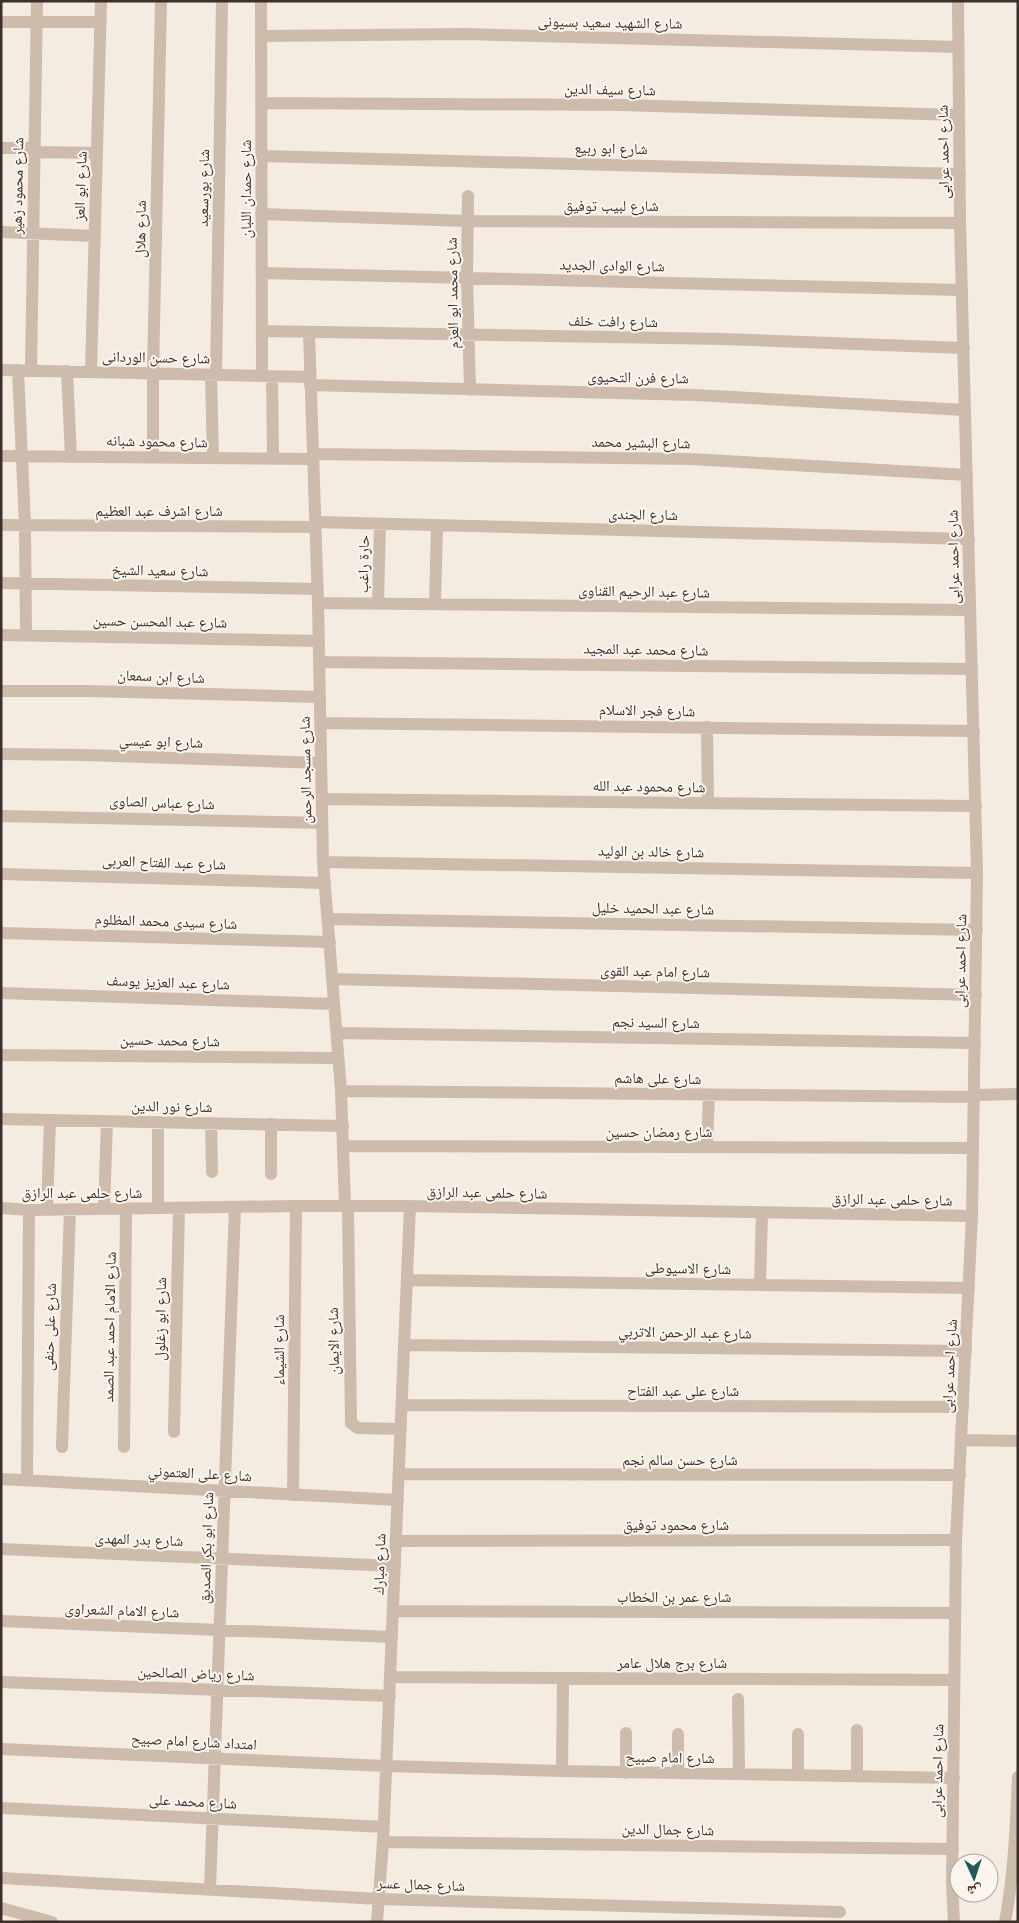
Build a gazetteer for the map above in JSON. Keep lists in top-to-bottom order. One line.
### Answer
{"streets":{"street":["شارع الشهيد سعيد بسيونى","شارع سيف الدين","شارع ابو ربيع","شارع احمد عرابى","شارع محمود زهير","شارع ابو العز","شارع بورسعيد","شارع حمدان اللبان","شارع لبيب توفيق","شارع هلال","شارع الوادى الجديد","شارع محمد ابو العزم","شارع رافت خلف","شارع حسن الوردانى","شارع فرن التحيوى","شارع محمود شبانه","شارع البشير محمد","شارع اشرف عبد العظيم","شارع الجندى","حارة راغب","شارع سعيد الشيخ","شارع عبد الرحيم القناوى","شارع عبد المحسن حسين","شارع محمد عبد المجيد","شارع ابن سمعان","شارع فجر الاسلام","شارع ابو عيسي","شارع مسجد الرحمن","شارع محمود عبد الله","شارع عباس الصاوى","شارع خالد بن الوليد","شارع عبد الفتاح العربى","شارع عبد الحميد خليل","شارع سيدى محمد المظلوم","شارع امام عبد القوى","شارع عبد العزيز يوسف","شارع السيد نجم","شارع محمد حسين","شارع على هاشم","شارع نور الدين","شارع رمضان حسين","شارع حلمى عبد الرازق","شارع الاسيوطى","شارع ابو زغلول","شارع على حنفى","شارع الامام احمد عبد الصمد","شارع عبد الرحمن الاتربي","شارع الايمان","شارع الشيماء","شارع على عبد الفتاح","شارع حسن سالم نجم","شارع على العتموني","شارع محمود توفيق","شارع بدر المهدى","شارع ابو بكر الصديق","شارع مبارك","شارع عمر بن الخطاب","شارع الامام الشعراوى","شارع برج هلال عامر","شارع رياض الصالحين","امتداد شارع امام صبيح","شارع امام صبيح","شارع محمد على","شارع جمال الدين","شارع جمال عسر"]},"crossings":[["شارع الشهيد سعيد بسيونى","شارع احمد عرابى"],["شارع الشهيد سعيد بسيونى","شارع حمدان اللبان"],["شارع سيف الدين","شارع احمد عرابى"],["شارع سيف الدين","شارع حمدان اللبان"],["شارع ابو ربيع","شارع احمد عرابى"],["شارع ابو ربيع","شارع حمدان اللبان"],["شارع احمد عرابى","شارع لبيب توفيق"],["شارع احمد عرابى","شارع الوادى الجديد"],["شارع احمد عرابى","شارع رافت خلف"],["شارع احمد عرابى","شارع فرن التحيوى"],["شارع احمد عرابى","شارع البشير محمد"],["شارع احمد عرابى","شارع الجندى"],["شارع احمد عرابى","شارع عبد الرحيم القناوى"],["شارع احمد عرابى","شارع محمد عبد المجيد"],["شارع احمد عرابى","شارع فجر الاسلام"],["شارع احمد عرابى","شارع محمود عبد الله"],["شارع احمد عرابى","شارع خالد بن الوليد"],["شارع احمد عرابى","شارع عبد الحميد خليل"],["شارع احمد عرابى","شارع امام عبد القوى"],["شارع احمد عرابى","شارع السيد نجم"],["شارع احمد عرابى","شارع على هاشم"],["شارع احمد عرابى","شارع رمضان حسين"],["شارع احمد عرابى","شارع حلمى عبد الرازق"],["شارع احمد عرابى","شارع الاسيوطى"],["شارع احمد عرابى","شارع عبد الرحمن الاتربي"],["شارع احمد عرابى","شارع على عبد الفتاح"],["شارع احمد عرابى","شارع حسن سالم نجم"],["شارع احمد عرابى","شارع محمود توفيق"],["شارع احمد عرابى","شارع عمر بن الخطاب"],["شارع احمد عرابى","شارع برج هلال عامر"],["شارع احمد عرابى","شارع امام صبيح"],["شارع احمد عرابى","شارع جمال الدين"],["شارع محمود زهير","شارع حسن الوردانى"],["شارع ابو العز","شارع حسن الوردانى"],["شارع بورسعيد","شارع حسن الوردانى"],["شارع بورسعيد","شارع محمود شبانه"],["شارع حمدان اللبان","شارع لبيب توفيق"],["شارع حمدان اللبان","شارع الوادى الجديد"],["شارع حمدان اللبان","شارع رافت خلف"],["شارع حمدان اللبان","شارع حسن الوردانى"],["شارع حمدان اللبان","شارع محمود شبانه"],["شارع لبيب توفيق","شارع محمد ابو العزم"],["شارع هلال","شارع حسن الوردانى"],["شارع هلال","شارع محمود شبانه"],["شارع الوادى الجديد","شارع محمد ابو العزم"],["شارع محمد ابو العزم","شارع رافت خلف"],["شارع محمد ابو العزم","شارع فرن التحيوى"],["شارع رافت خلف","شارع مسجد الرحمن"],["شارع حسن الوردانى","شارع فرن التحيوى"],["شارع حسن الوردانى","شارع مسجد الرحمن"],["شارع فرن التحيوى","شارع مسجد الرحمن"],["شارع محمود شبانه","شارع البشير محمد"],["شارع محمود شبانه","شارع مسجد الرحمن"],["شارع البشير محمد","شارع مسجد الرحمن"],["شارع اشرف عبد العظيم","شارع الجندى"],["شارع اشرف عبد العظيم","شارع مسجد الرحمن"],["شارع الجندى","حارة راغب"],["شارع الجندى","شارع مسجد الرحمن"],["حارة راغب","شارع عبد الرحيم القناوى"],["شارع سعيد الشيخ","شارع مسجد الرحمن"],["شارع عبد الرحيم القناوى","شارع مسجد الرحمن"],["شارع عبد المحسن حسين","شارع مسجد الرحمن"],["شارع محمد عبد المجيد","شارع مسجد الرحمن"],["شارع ابن سمعان","شارع مسجد الرحمن"],["شارع فجر الاسلام","شارع مسجد الرحمن"],["شارع ابو عيسي","شارع مسجد الرحمن"],["شارع مسجد الرحمن","شارع محمود عبد الله"],["شارع مسجد الرحمن","شارع عباس الصاوى"],["شارع مسجد الرحمن","شارع خالد بن الوليد"],["شارع مسجد الرحمن","شارع عبد الفتاح العربى"],["شارع مسجد الرحمن","شارع عبد الحميد خليل"],["شارع مسجد الرحمن","شارع سيدى محمد المظلوم"],["شارع مسجد الرحمن","شارع امام عبد القوى"],["شارع مسجد الرحمن","شارع عبد العزيز يوسف"],["شارع مسجد الرحمن","شارع السيد نجم"],["شارع مسجد الرحمن","شارع محمد حسين"],["شارع مسجد الرحمن","شارع على هاشم"],["شارع مسجد الرحمن","شارع نور الدين"],["شارع مسجد الرحمن","شارع رمضان حسين"],["شارع مسجد الرحمن","شارع حلمى عبد الرازق"],["شارع مسجد الرحمن","شارع الايمان"],["شارع حلمى عبد الرازق","شارع ابو زغلول"],["شارع حلمى عبد الرازق","شارع على حنفى"],["شارع حلمى عبد الرازق","شارع الامام احمد عبد الصمد"],["شارع حلمى عبد الرازق","شارع الايمان"],["شارع حلمى عبد الرازق","شارع الشيماء"],["شارع حلمى عبد الرازق","شارع ابو بكر الصديق"],["شارع حلمى عبد الرازق","شارع مبارك"],["شارع الاسيوطى","شارع مبارك"],["شارع عبد الرحمن الاتربي","شارع مبارك"],["شارع الايمان","شارع مبارك"],["شارع الشيماء","شارع على العتموني"],["شارع على عبد الفتاح","شارع مبارك"],["شارع حسن سالم نجم","شارع مبارك"],["شارع على العتموني","شارع ابو بكر الصديق"],["شارع على العتموني","شارع مبارك"],["شارع محمود توفيق","شارع مبارك"],["شارع بدر المهدى","شارع ابو بكر الصديق"],["شارع بدر المهدى","شارع مبارك"],["شارع ابو بكر الصديق","شارع الامام الشعراوى"],["شارع ابو بكر الصديق","شارع رياض الصالحين"],["شارع ابو بكر الصديق","امتداد شارع امام صبيح"],["شارع ابو بكر الصديق","شارع محمد على"],["شارع ابو بكر الصديق","شارع جمال عسر"],["شارع مبارك","شارع عمر بن الخطاب"],["شارع مبارك","شارع الامام الشعراوى"],["شارع مبارك","شارع برج هلال عامر"],["شارع مبارك","شارع رياض الصالحين"],["شارع مبارك","امتداد شارع امام صبيح"],["شارع مبارك","شارع امام صبيح"],["شارع مبارك","شارع محمد على"],["شارع مبارك","شارع جمال الدين"],["شارع مبارك","شارع جمال عسر"],["امتداد شارع امام صبيح","شارع امام صبيح"]],"north":"bottom"}
